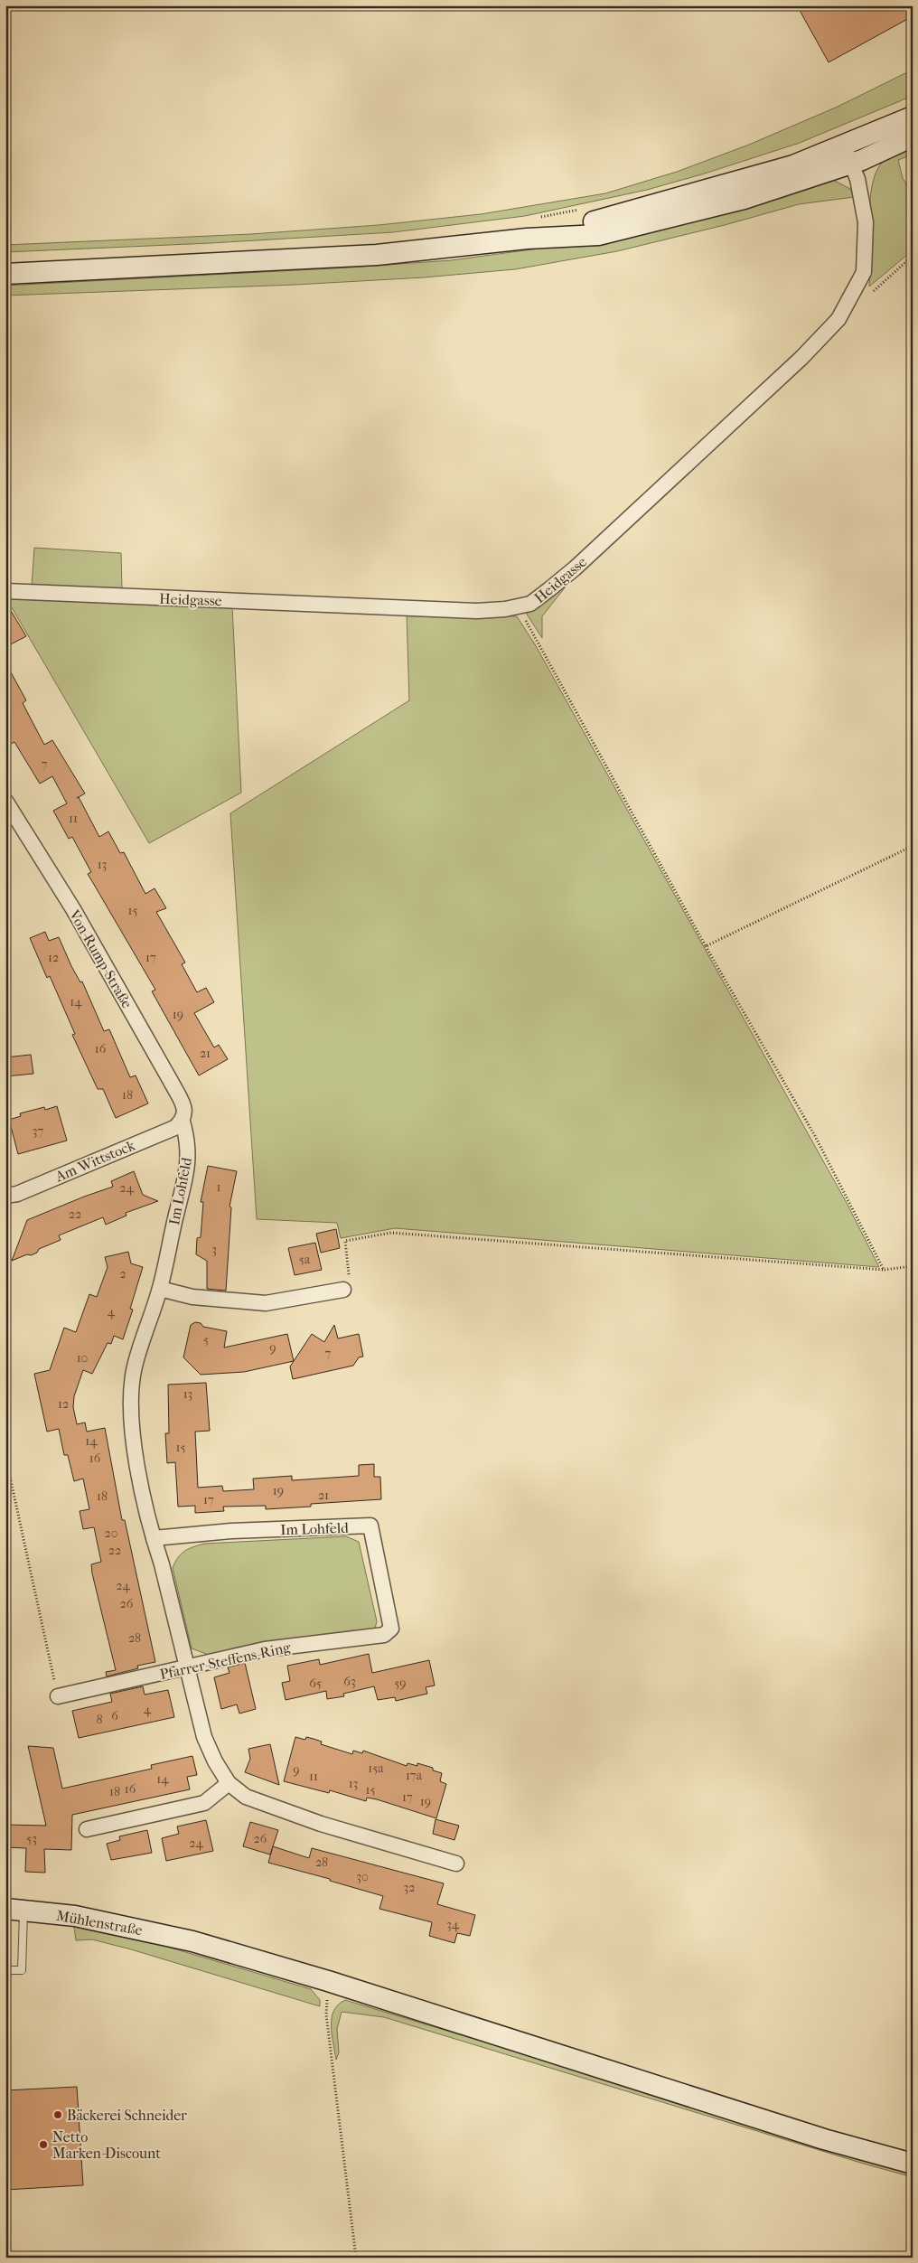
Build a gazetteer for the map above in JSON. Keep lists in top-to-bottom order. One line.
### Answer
{"streets":{"street":["Heidgasse","Von-Rump-Straße","Am Wittstock","Im Lohfeld","Pfarrer-Steffens-Ring","Mühlenstraße"]},"crossings":[["Von-Rump-Straße","Am Wittstock"],["Von-Rump-Straße","Im Lohfeld"],["Am Wittstock","Im Lohfeld"],["Im Lohfeld","Pfarrer-Steffens-Ring"]],"places":["Bäckerei Schneider","Netto Marken-Discount"],"house_numbers":["7","11","13","15","12","17","14","19","16","21","18","37","1","24","22","3","5a","2","4","5","9","7","10","13","12","14","15","16","19","21","18","17","20","22","24","26","28","63","65","59","4","6","8","15a","9","17a","11","14","13","16","15","18","17","19","53","26","24","28","30","32","34"]}
